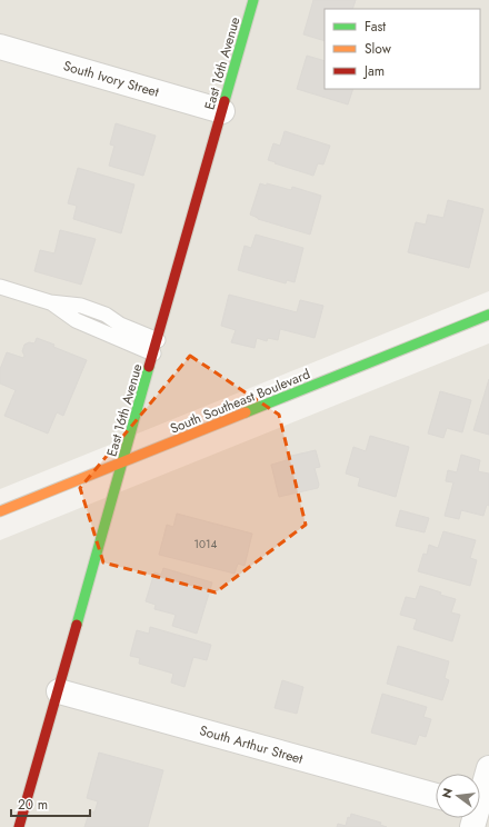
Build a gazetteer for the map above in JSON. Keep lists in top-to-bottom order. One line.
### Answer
{"streets":{"street":["East 16th Avenue","South Ivory Street","South Southeast Boulevard","South Arthur Street"]},"crossings":[["East 16th Avenue","South Ivory Street"],["East 16th Avenue","South Southeast Boulevard"],["East 16th Avenue","South Arthur Street"]],"house_numbers":["1014"],"legend":["Fast","Slow","Jam"],"scale_bar":"20 m","north":"left"}
